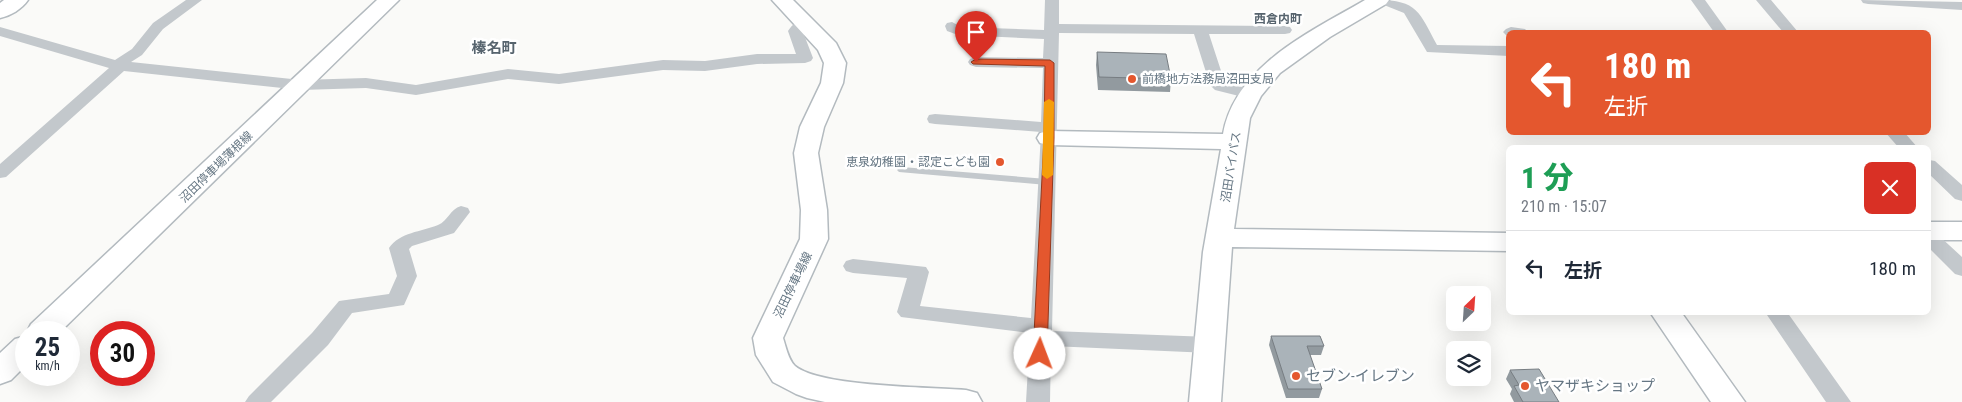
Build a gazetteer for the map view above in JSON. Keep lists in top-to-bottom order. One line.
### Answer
{"streets":{"main road":["沼田停車場薄根線","沼田バイパス","沼田停車場線"]},"districts":["西倉内町","榛名町"],"places":["前橋地方法務局沼田支局","恵泉幼稚園・認定こども園","セブン-イレブン","ヤマザキショップ"],"north":"top right","page":{"turn":["180 m","左折"],"heading":["1 分","210 m · 15:07"],"list":[{"name":"左折","value":"180 m"}],"speed":"25 km/h","limit":"30"}}
